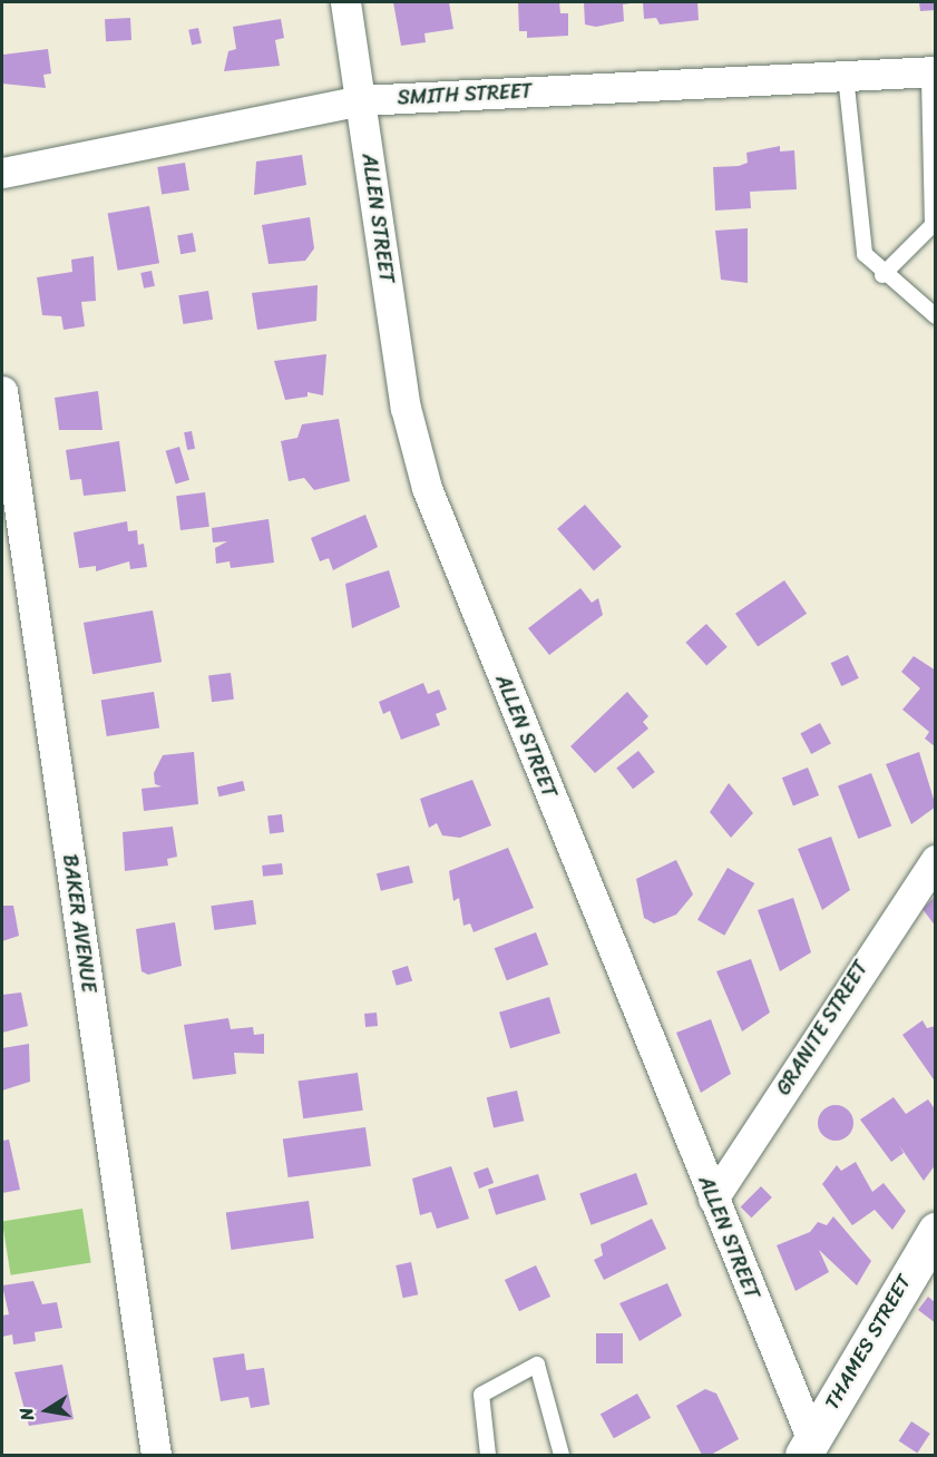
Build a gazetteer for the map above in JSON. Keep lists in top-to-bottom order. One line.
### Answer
{"streets":{"street":["SMITH STREET","ALLEN STREET","BAKER AVENUE","GRANITE STREET","THAMES STREET"]},"crossings":[["SMITH STREET","ALLEN STREET"],["ALLEN STREET","GRANITE STREET"],["ALLEN STREET","THAMES STREET"]],"north":"left"}
